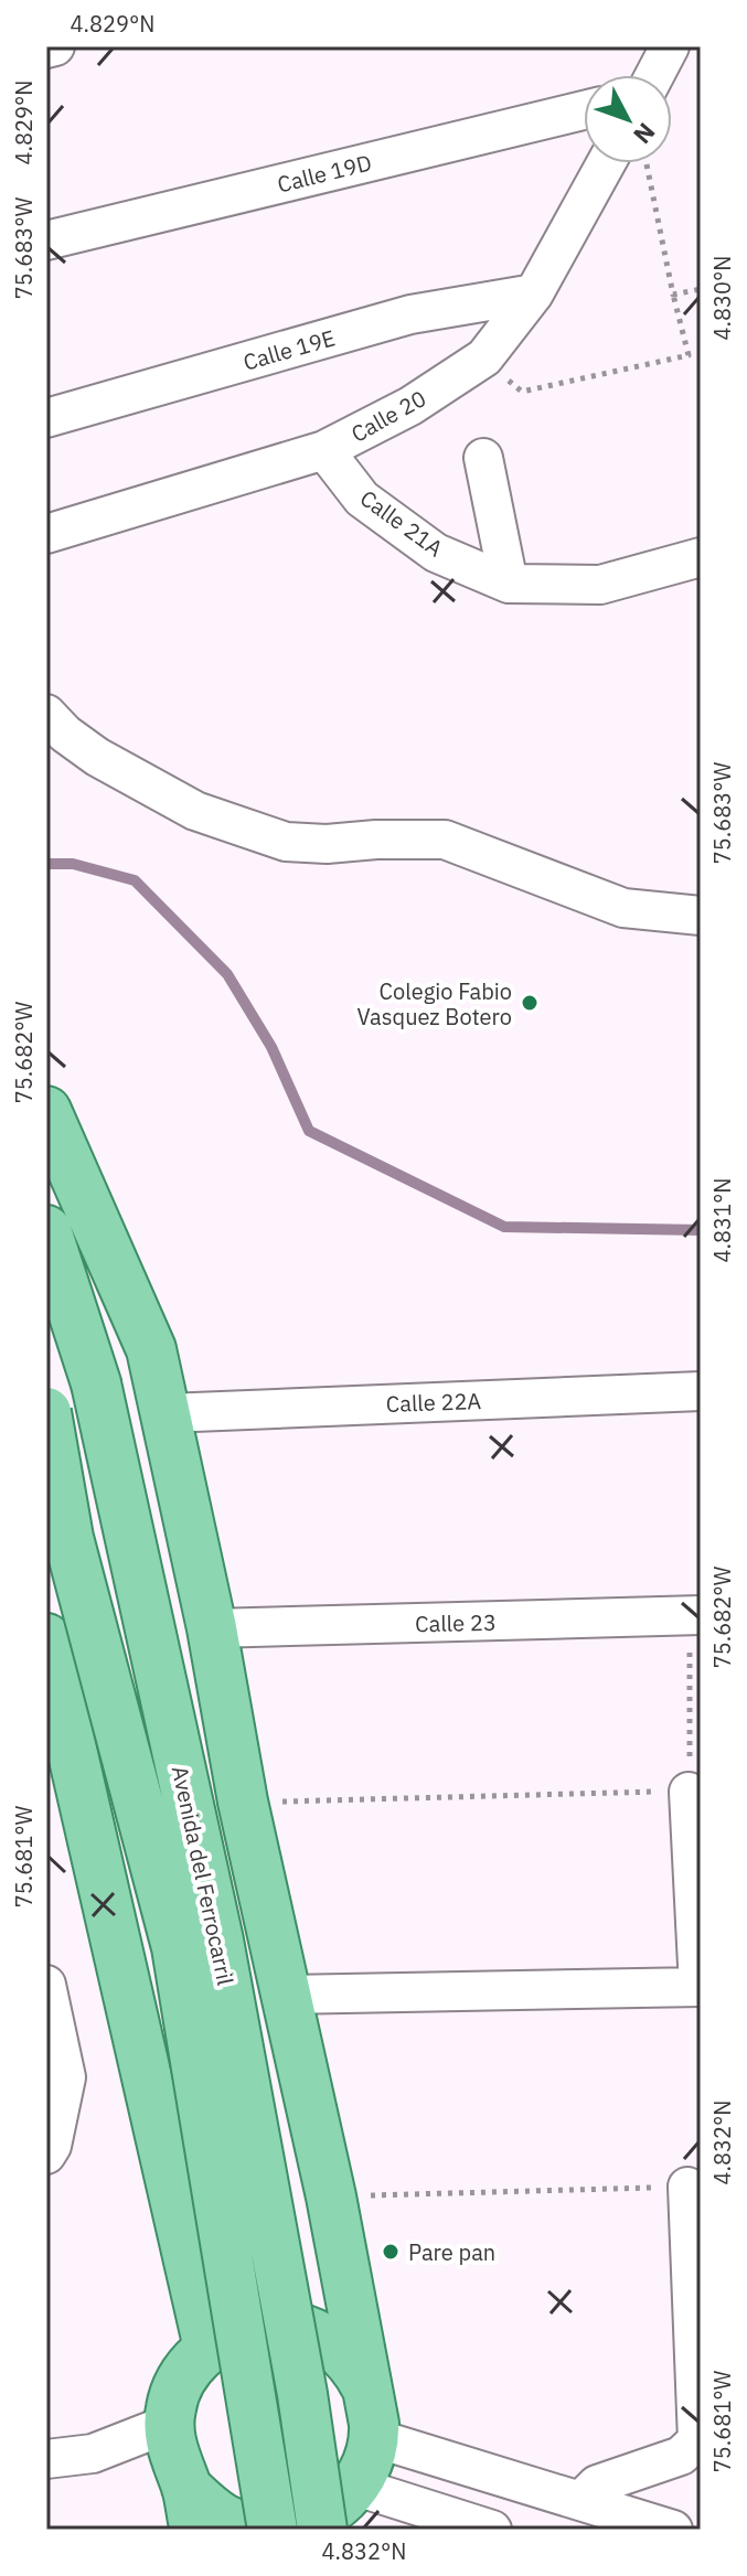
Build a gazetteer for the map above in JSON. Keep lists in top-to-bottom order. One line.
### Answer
{"streets":{"main road":["Avenida del Ferrocarril"],"street":["Calle 19D","Calle 19E","Calle 20","Calle 21A","Calle 22A","Calle 23"]},"crossings":[["Calle 19E","Calle 20"],["Calle 20","Calle 21A"]],"places":["Colegio Fabio Vasquez Botero","Pare pan"],"north":"bottom right","coordinates":["4.829°N","75.683°W","4.830°N","75.682°W","4.831°N","75.681°W","4.832°N"]}
